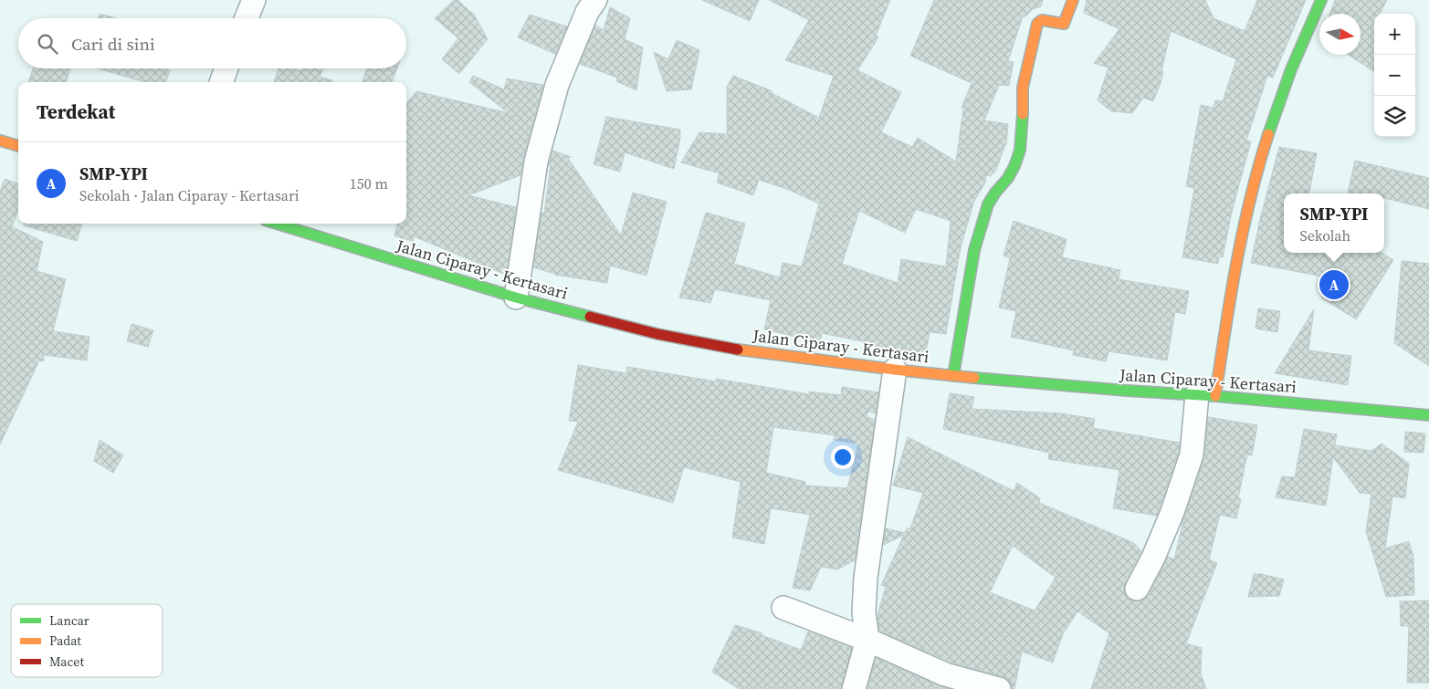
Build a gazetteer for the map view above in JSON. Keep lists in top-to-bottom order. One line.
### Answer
{"streets":{"main road":["Jalan Ciparay - Kertasari"]},"legend":["Lancar","Padat","Macet"],"north":"right","page":{"map_buttons":["+","−"],"search":"Cari di sini","heading":"Terdekat","list":[{"mark":"A","name":"SMP-YPI","note":"Sekolah · Jalan Ciparay - Kertasari","value":"150 m"}],"popup":["SMP-YPI","Sekolah"],"pins":"A"}}
